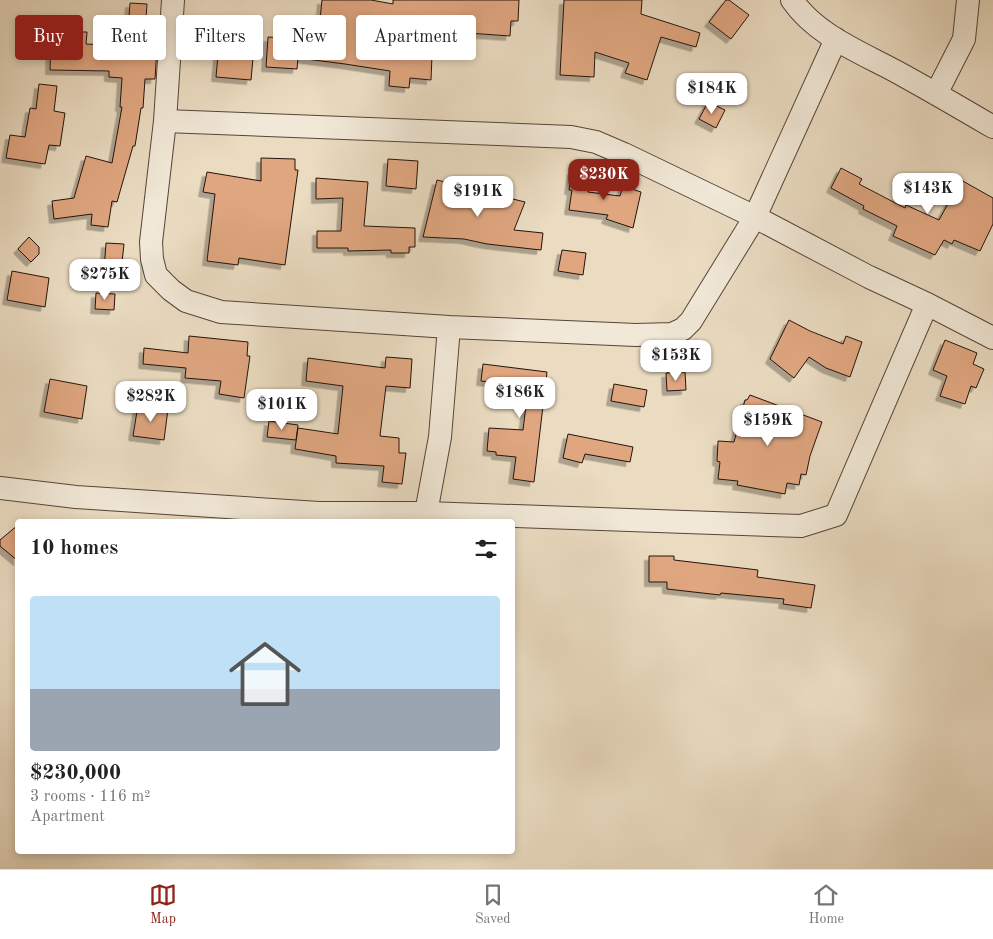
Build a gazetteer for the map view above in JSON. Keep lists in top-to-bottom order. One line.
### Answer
{"page":{"chip":["Buy","Rent","Filters","New","Apartment"],"price":["$184K","$230K","$143K","$191K","$275K","$153K","$186K","$282K","$101K","$159K"],"heading":"10 homes","list":[{"name":"$230,000","note":"3 rooms · 116 m² · Apartment"}],"tabs":["Map","Saved","Home"]}}
